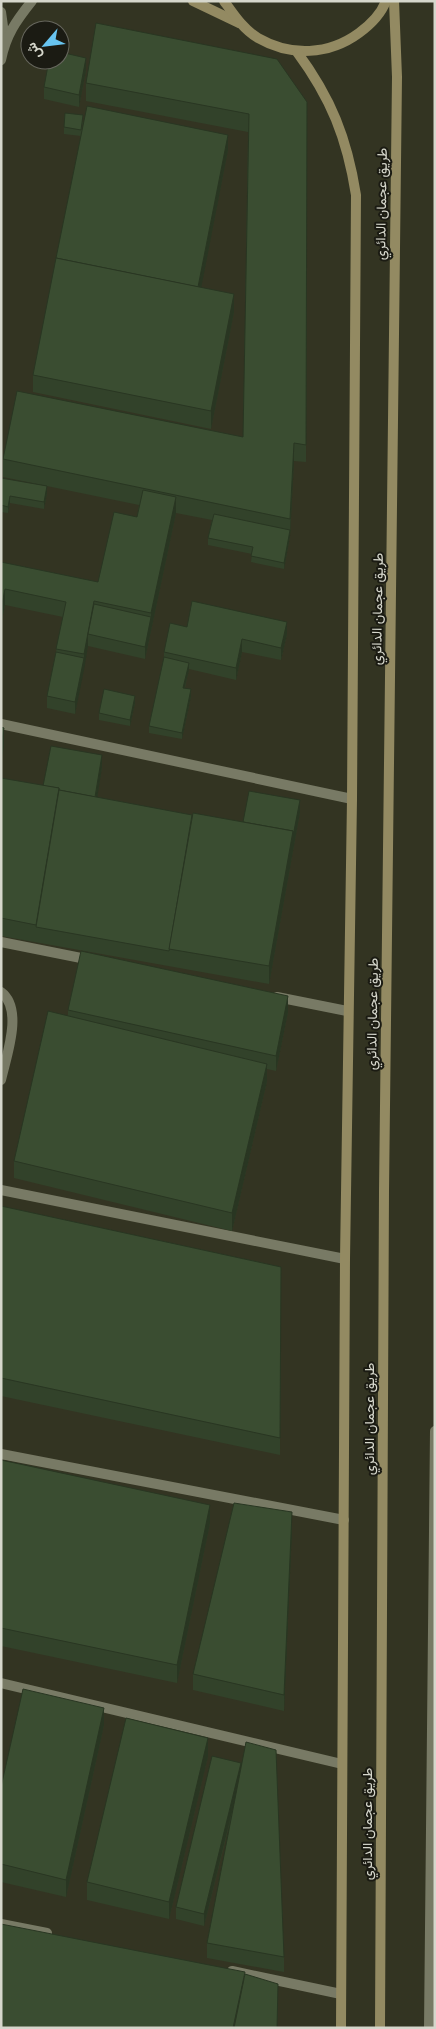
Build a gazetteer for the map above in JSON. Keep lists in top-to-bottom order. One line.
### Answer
{"streets":{"main road":["طريق عجمان الدائري"]},"north":"bottom left"}
